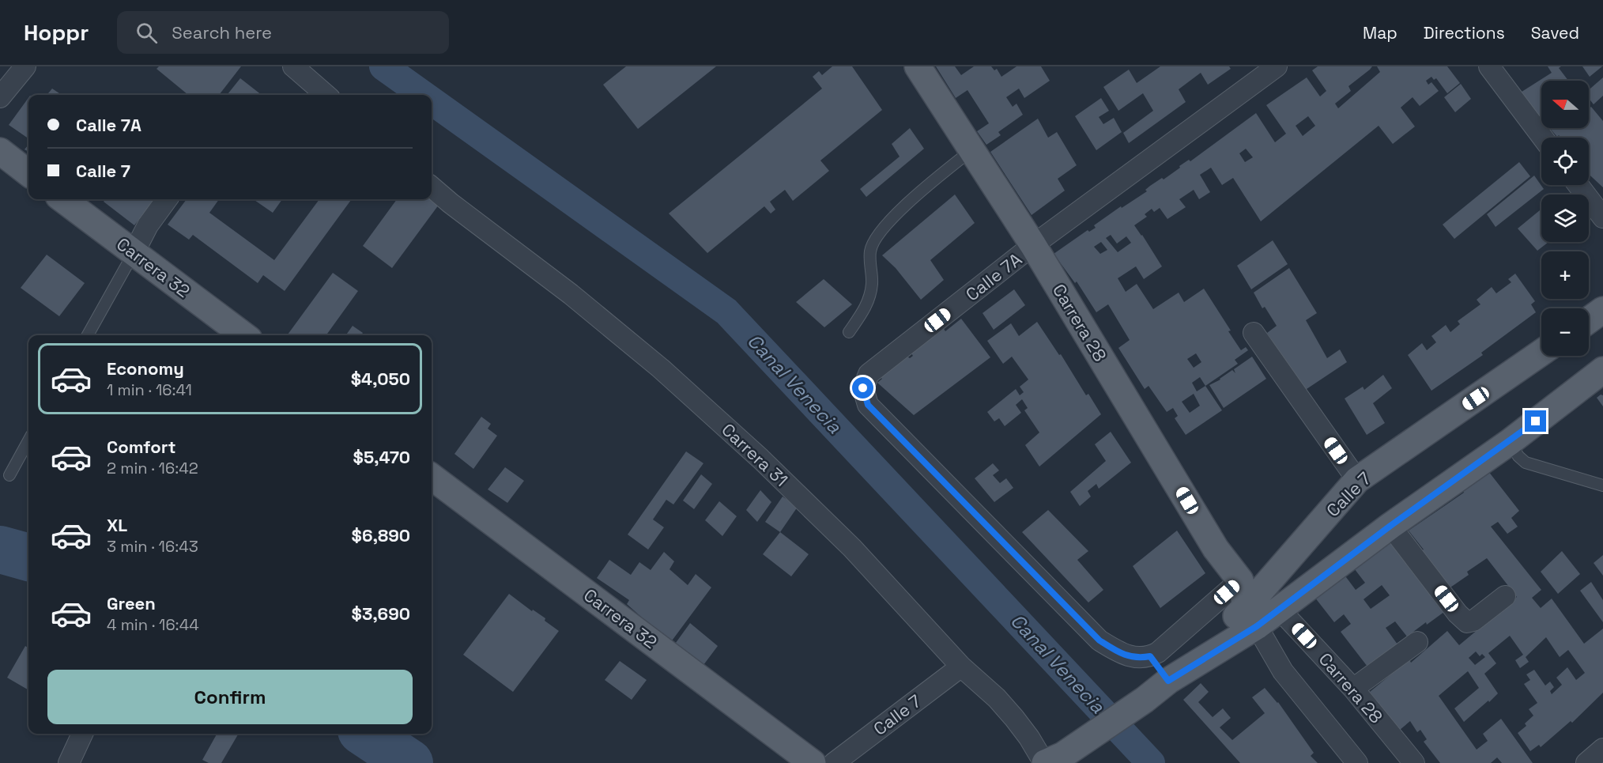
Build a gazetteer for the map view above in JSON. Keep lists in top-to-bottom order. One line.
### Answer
{"streets":{"main road":["Carrera 32","Carrera 28","Calle 7"],"street":["Calle 7A","Carrera 31"]},"crossings":[["Calle 7A","Carrera 28"],["Carrera 28","Calle 7"],["Carrera 31","Calle 7"]],"water":["Canal Venecia"],"north":"left","page":{"header":"Hoppr","search":"Search here","nav":["Map","Directions","Saved"],"map_buttons":["+","−"],"banner":["Calle 7A","Calle 7"],"list":[{"name":"Economy","note":"1 min · 16:41","value":"$4,050"},{"name":"Comfort","note":"2 min · 16:42","value":"$5,470"},{"name":"XL","note":"3 min · 16:43","value":"$6,890"},{"name":"Green","note":"4 min · 16:44","value":"$3,690"}],"buttons":"Confirm"}}
